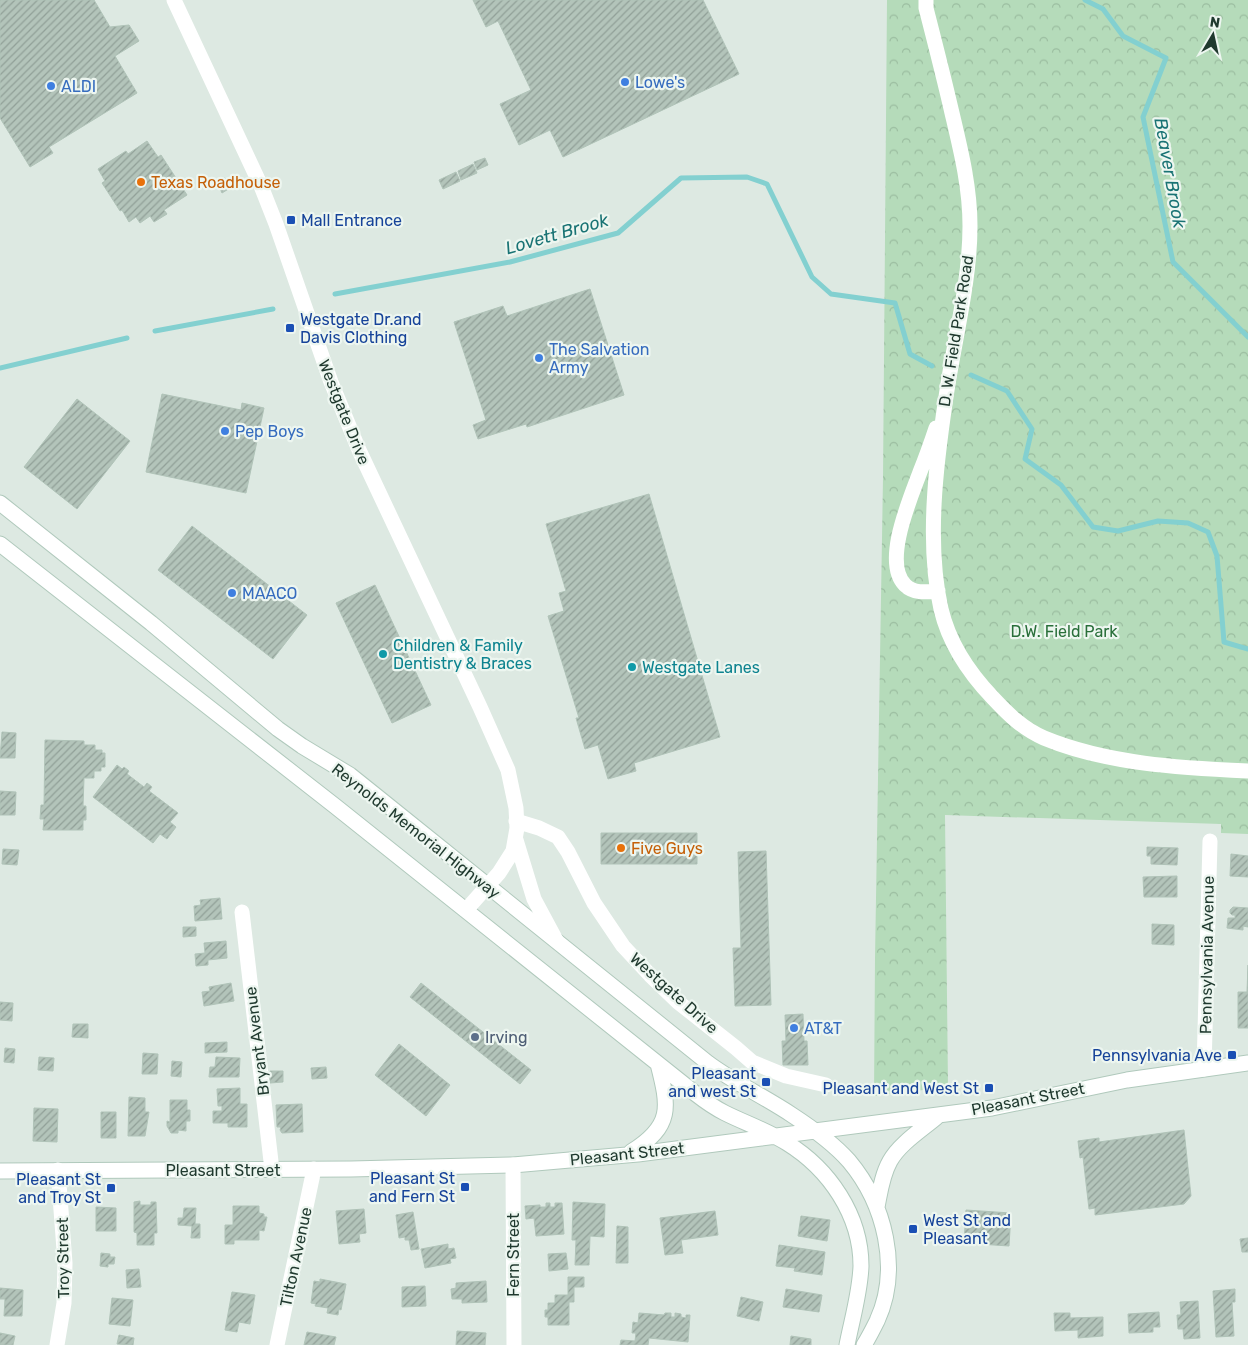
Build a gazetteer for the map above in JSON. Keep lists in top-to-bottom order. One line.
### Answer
{"streets":{"street":["D. W. Field Park Road","Westgate Drive","Reynolds Memorial Highway","Pennsylvania Avenue","Bryant Avenue","Pleasant Street","Fern Street","Tilton Avenue","Troy Street"]},"crossings":[["Westgate Drive","Reynolds Memorial Highway"],["Reynolds Memorial Highway","Pleasant Street"],["Pennsylvania Avenue","Pleasant Street"],["Bryant Avenue","Pleasant Street"],["Pleasant Street","Fern Street"],["Pleasant Street","Tilton Avenue"],["Pleasant Street","Troy Street"]],"water":["Beaver Brook","Lovett Brook"],"parks":["D.W. Field Park"],"places":{"other":["Lowe's","ALDI","Texas Roadhouse","The Salvation Army","Pep Boys","MAACO","Children & Family Dentistry & Braces","Westgate Lanes","Five Guys","AT&T","Irving"],"transit":["Mall Entrance","Westgate Dr.and Davis Clothing","Pennsylvania Ave","Pleasant and west St","Pleasant and West St","Pleasant St and Fern St","Pleasant St and Troy St","West St and Pleasant"]},"north":"top"}
